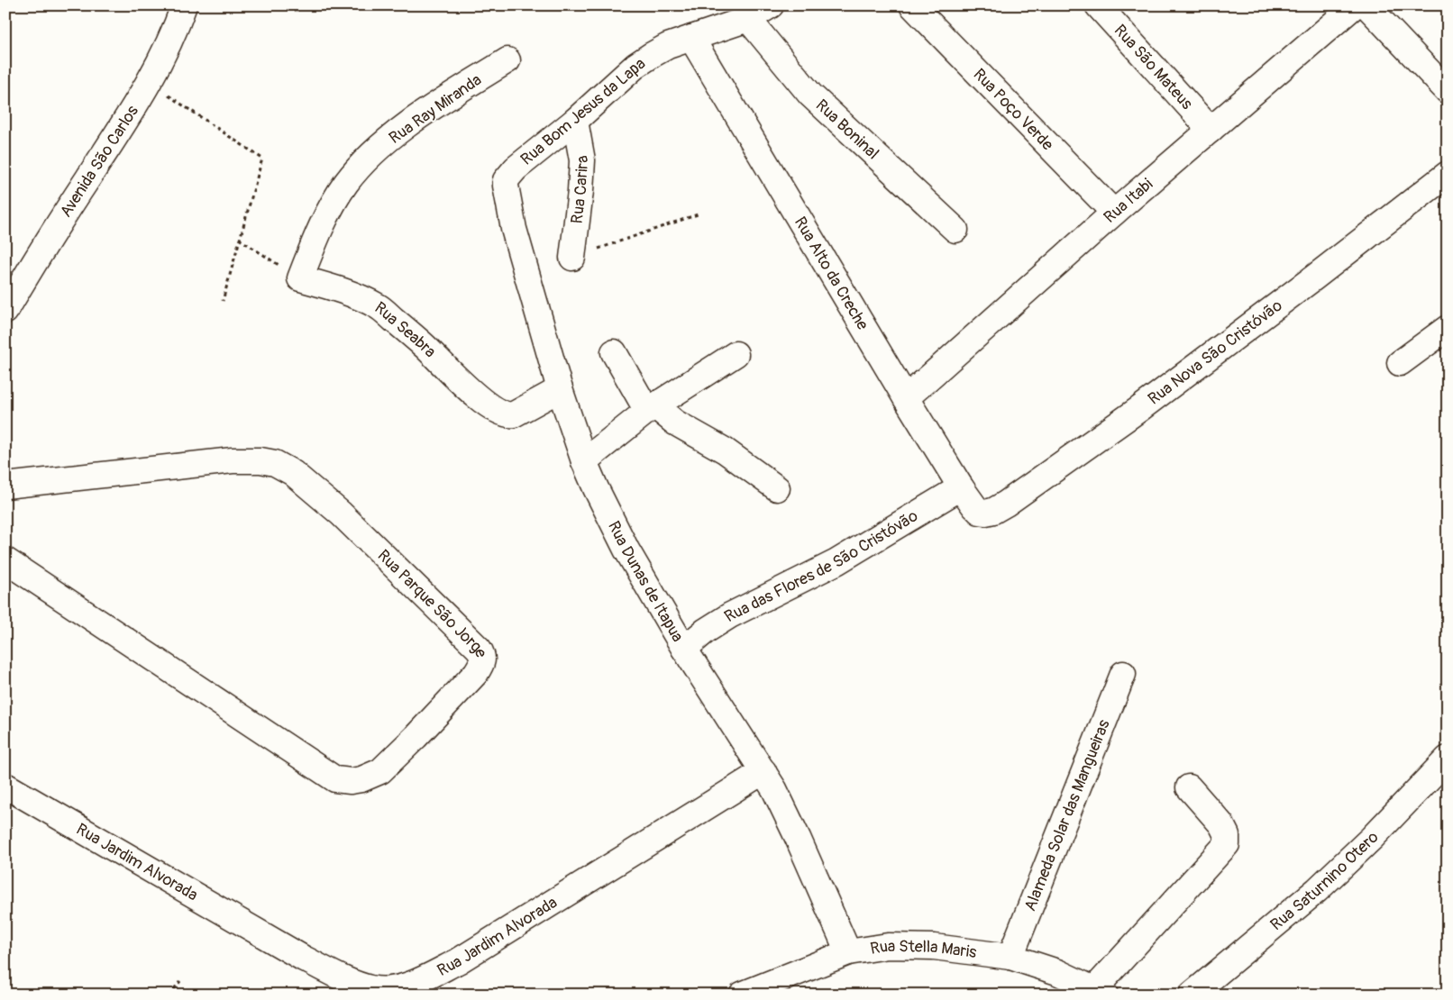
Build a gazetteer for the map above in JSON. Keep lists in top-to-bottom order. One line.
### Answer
{"streets":{"street":["Rua São Mateus","Rua Ray Miranda","Rua Poço Verde","Rua Bom Jesus da Lapa","Rua Boninal","Avenida São Carlos","Rua Carira","Rua Itabi","Rua Alto da Creche","Rua Seabra","Rua Nova São Cristóvão","Rua das Flores de São Cristóvão","Rua Dunas de Itapua","Rua Parque São Jorge","Alameda Solar das Mangueiras","Rua Jardim Alvorada","Rua Saturnino Otero","Rua Stella Maris"]},"crossings":[["Rua São Mateus","Rua Itabi"],["Rua Ray Miranda","Rua Seabra"],["Rua Poço Verde","Rua Itabi"],["Rua Bom Jesus da Lapa","Rua Boninal"],["Rua Bom Jesus da Lapa","Rua Carira"],["Rua Bom Jesus da Lapa","Rua Alto da Creche"],["Rua Bom Jesus da Lapa","Rua Dunas de Itapua"],["Rua Itabi","Rua Alto da Creche"],["Rua Alto da Creche","Rua Nova São Cristóvão"],["Rua Alto da Creche","Rua das Flores de São Cristóvão"],["Rua Seabra","Rua Dunas de Itapua"],["Rua Nova São Cristóvão","Rua das Flores de São Cristóvão"],["Rua das Flores de São Cristóvão","Rua Dunas de Itapua"],["Rua Dunas de Itapua","Rua Jardim Alvorada"],["Rua Dunas de Itapua","Rua Stella Maris"],["Alameda Solar das Mangueiras","Rua Stella Maris"]]}
